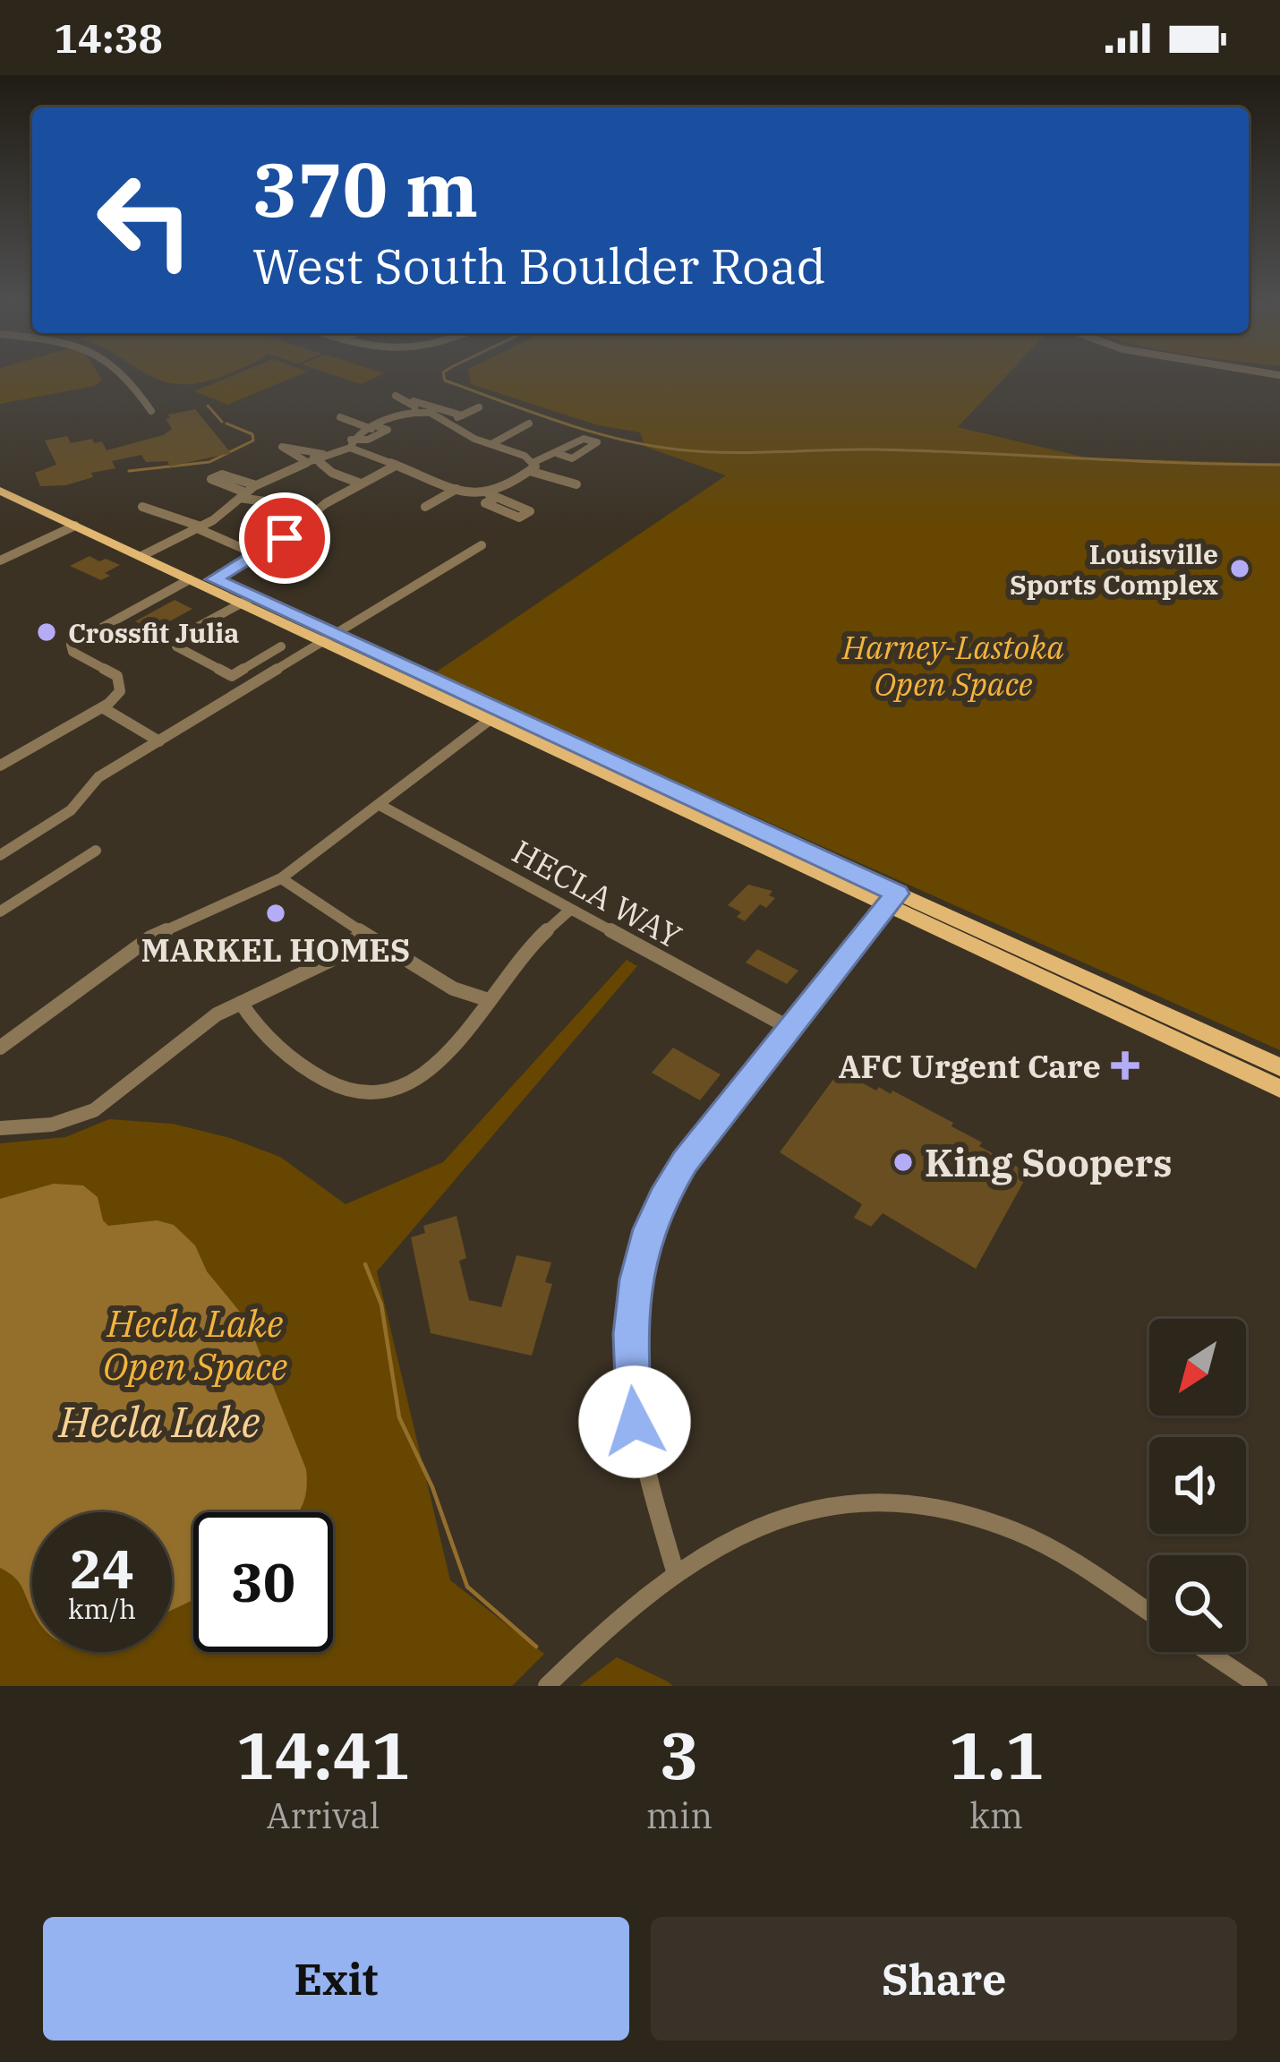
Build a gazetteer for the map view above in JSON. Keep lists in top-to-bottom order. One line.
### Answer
{"streets":{"street":["HECLA WAY"]},"water":["Hecla Lake"],"parks":["Harney-Lastoka Open Space","Hecla Lake Open Space"],"places":{"other":["Louisville Sports Complex","Crossfit Julia","MARKEL HOMES","King Soopers"],"health":["AFC Urgent Care"]},"north":"bottom left","page":{"status":"14:38","turn":["370 m","West South Boulder Road"],"speed":"24 km/h","limit":"30","eta":["14:41","Arrival","3","min","1.1","km"],"buttons":["Exit","Share"]}}
